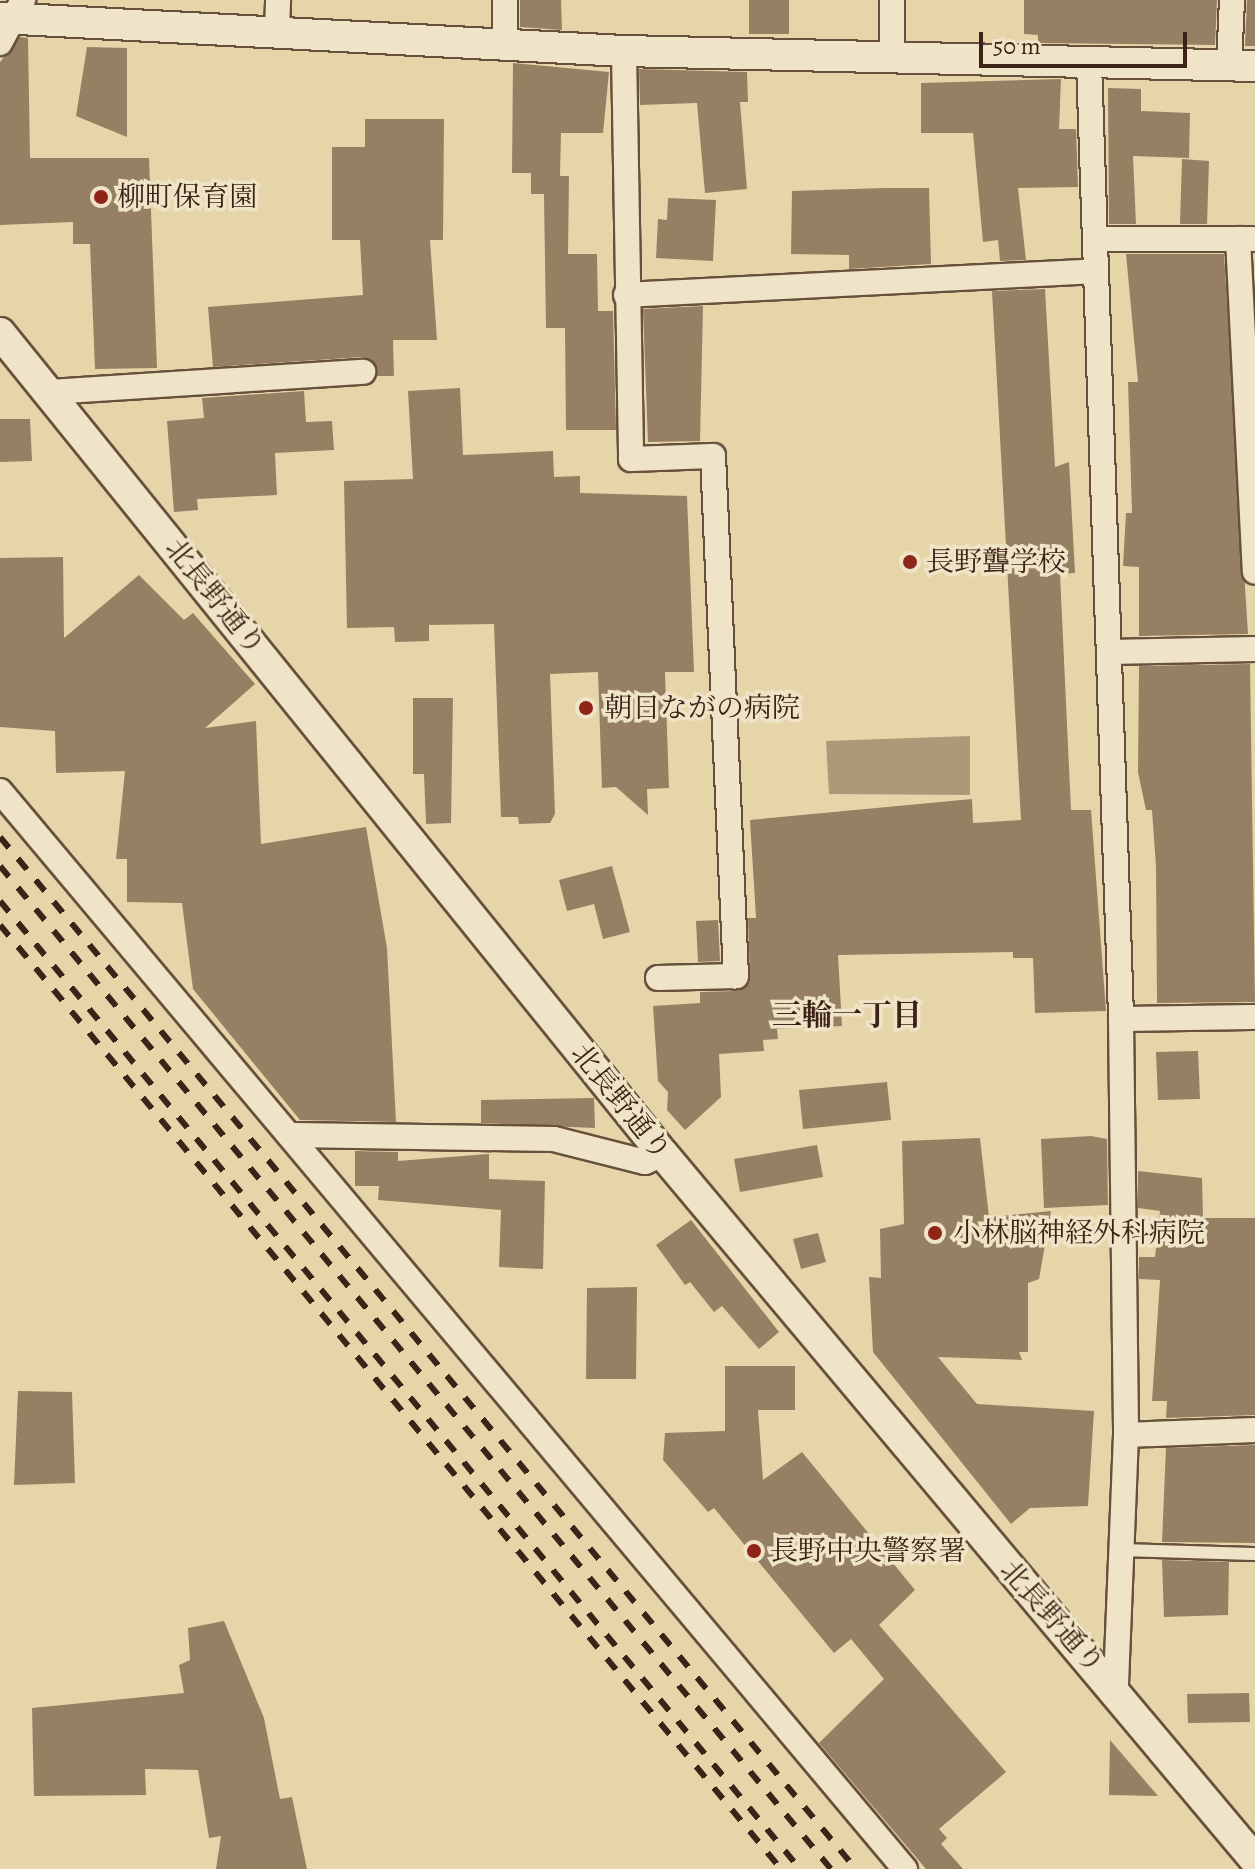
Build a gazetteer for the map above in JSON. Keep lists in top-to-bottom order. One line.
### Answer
{"streets":{"street":["北長野通り"]},"districts":["三輪一丁目"],"places":["柳町保育園","長野聾学校","朝日ながの病院","小林脳神経外科病院","長野中央警察署"],"scale_bar":"50 m"}
